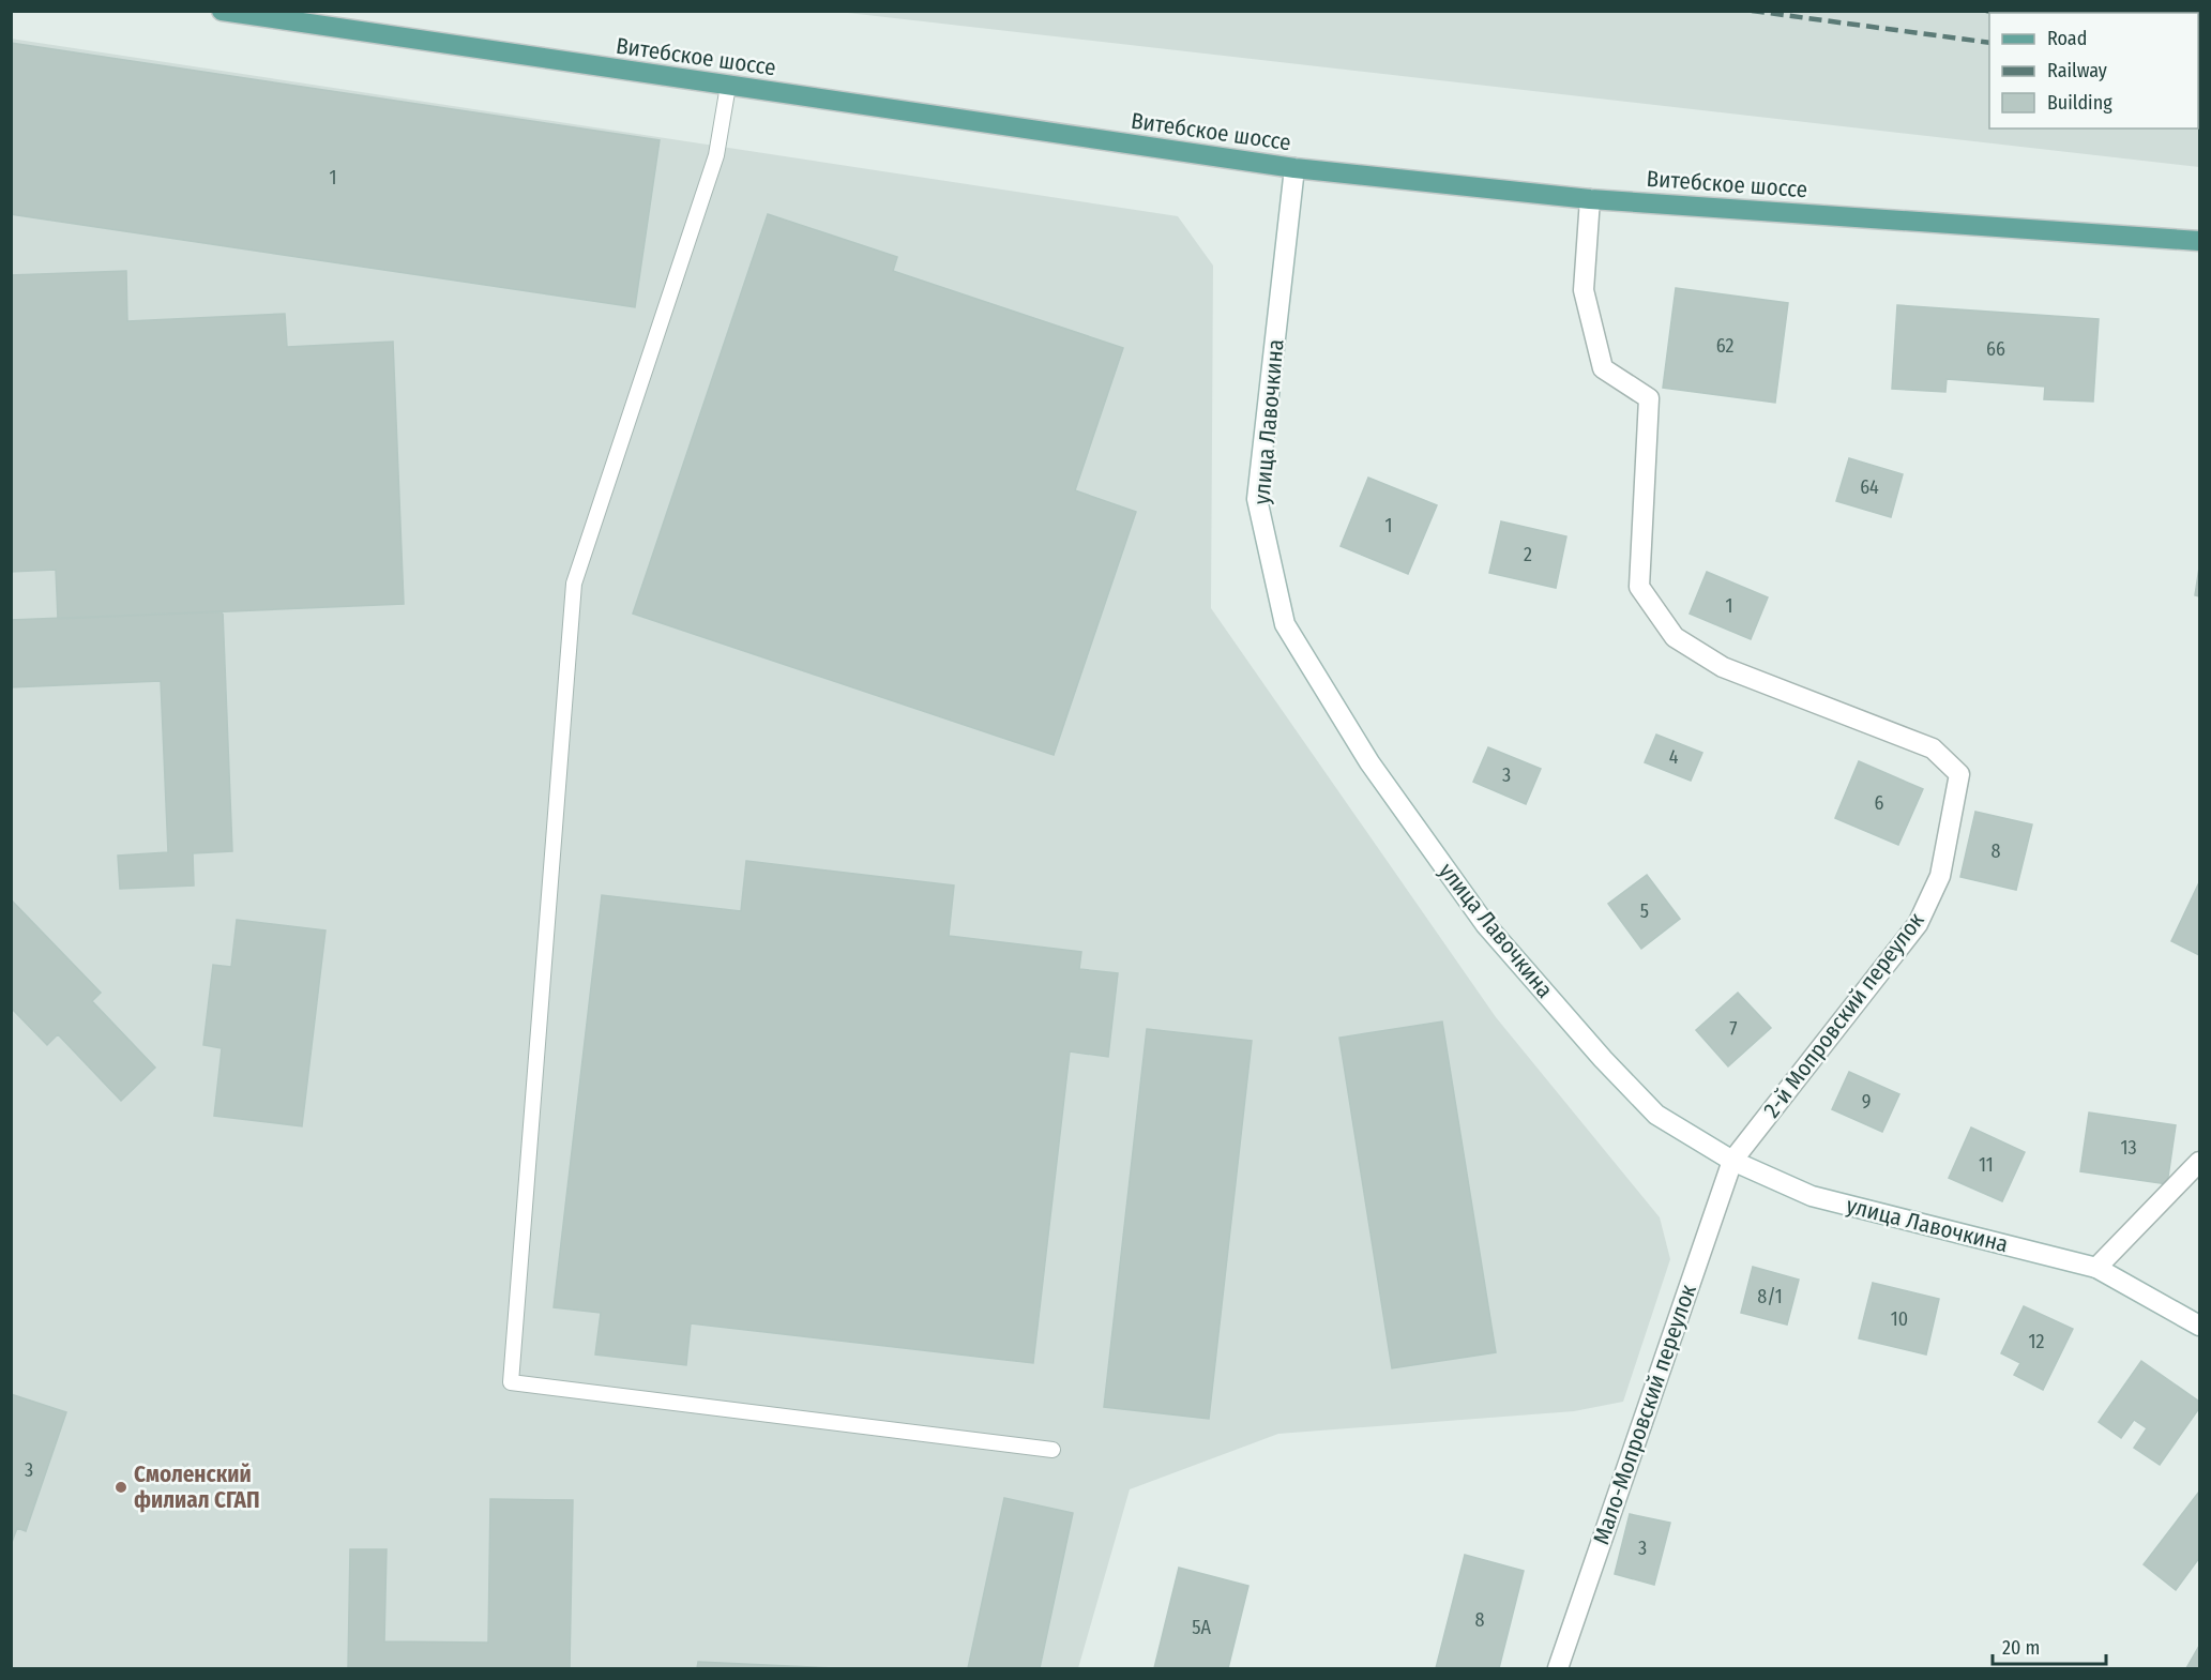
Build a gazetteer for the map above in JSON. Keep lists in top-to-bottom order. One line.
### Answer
{"streets":{"main road":["Витебское шоссе"],"street":["улица Лавочкина","2-й Мопровский переулок","Мало-Мопровский переулок"]},"crossings":[["Витебское шоссе","улица Лавочкина"],["Витебское шоссе","2-й Мопровский переулок"],["улица Лавочкина","2-й Мопровский переулок"],["улица Лавочкина","Мало-Мопровский переулок"],["2-й Мопровский переулок","Мало-Мопровский переулок"]],"places":["Смоленский филиал СГАП"],"house_numbers":["1","62","66","64","1","2","1","4","3","6","8","5","7","9","13","11","8/1","10","12","3","3","8","5А"],"legend":["Road","Railway","Building"],"scale_bar":"20 m"}
